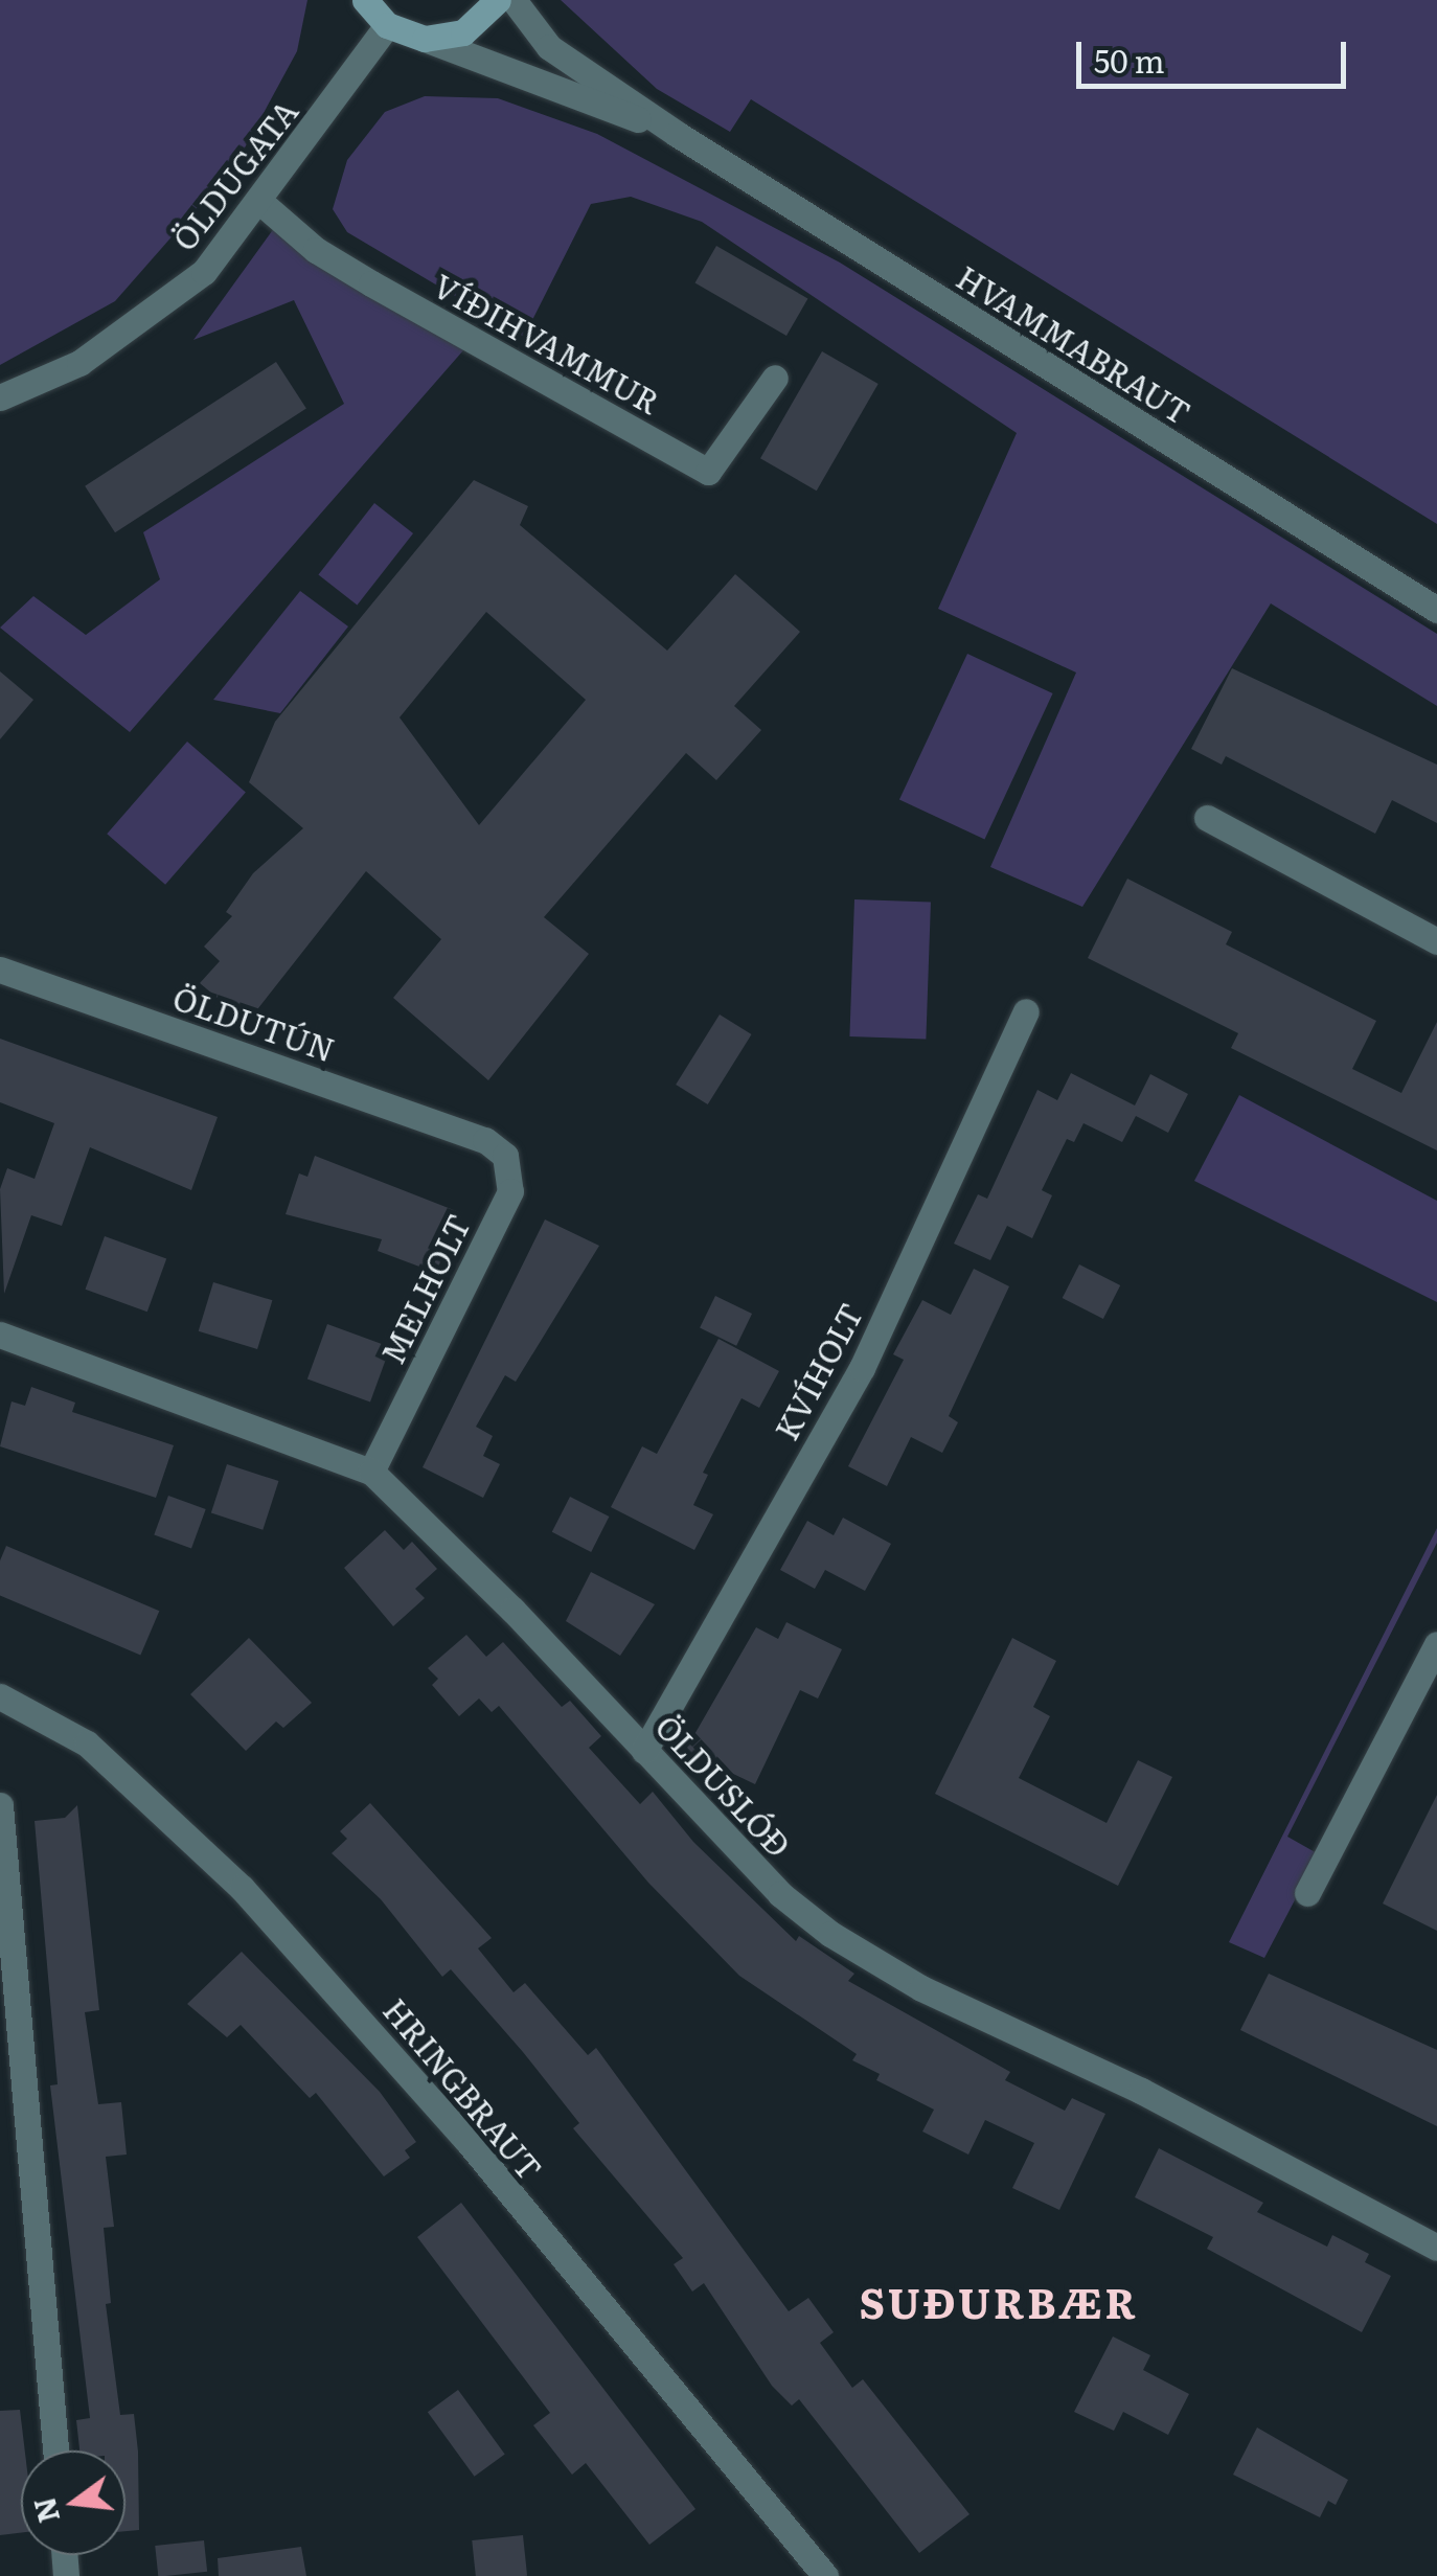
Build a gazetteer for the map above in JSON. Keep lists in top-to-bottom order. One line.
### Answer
{"streets":{"street":["ÖLDUGATA","VÍÐIHVAMMUR","HVAMMABRAUT","ÖLDUTÚN","MELHOLT","KVÍHOLT","ÖLDUSLÓÐ","HRINGBRAUT"]},"crossings":[["ÖLDUGATA","VÍÐIHVAMMUR"],["ÖLDUTÚN","MELHOLT"],["MELHOLT","ÖLDUSLÓÐ"],["KVÍHOLT","ÖLDUSLÓÐ"]],"districts":["SUÐURBÆR"],"scale_bar":"50 m","north":"left"}
